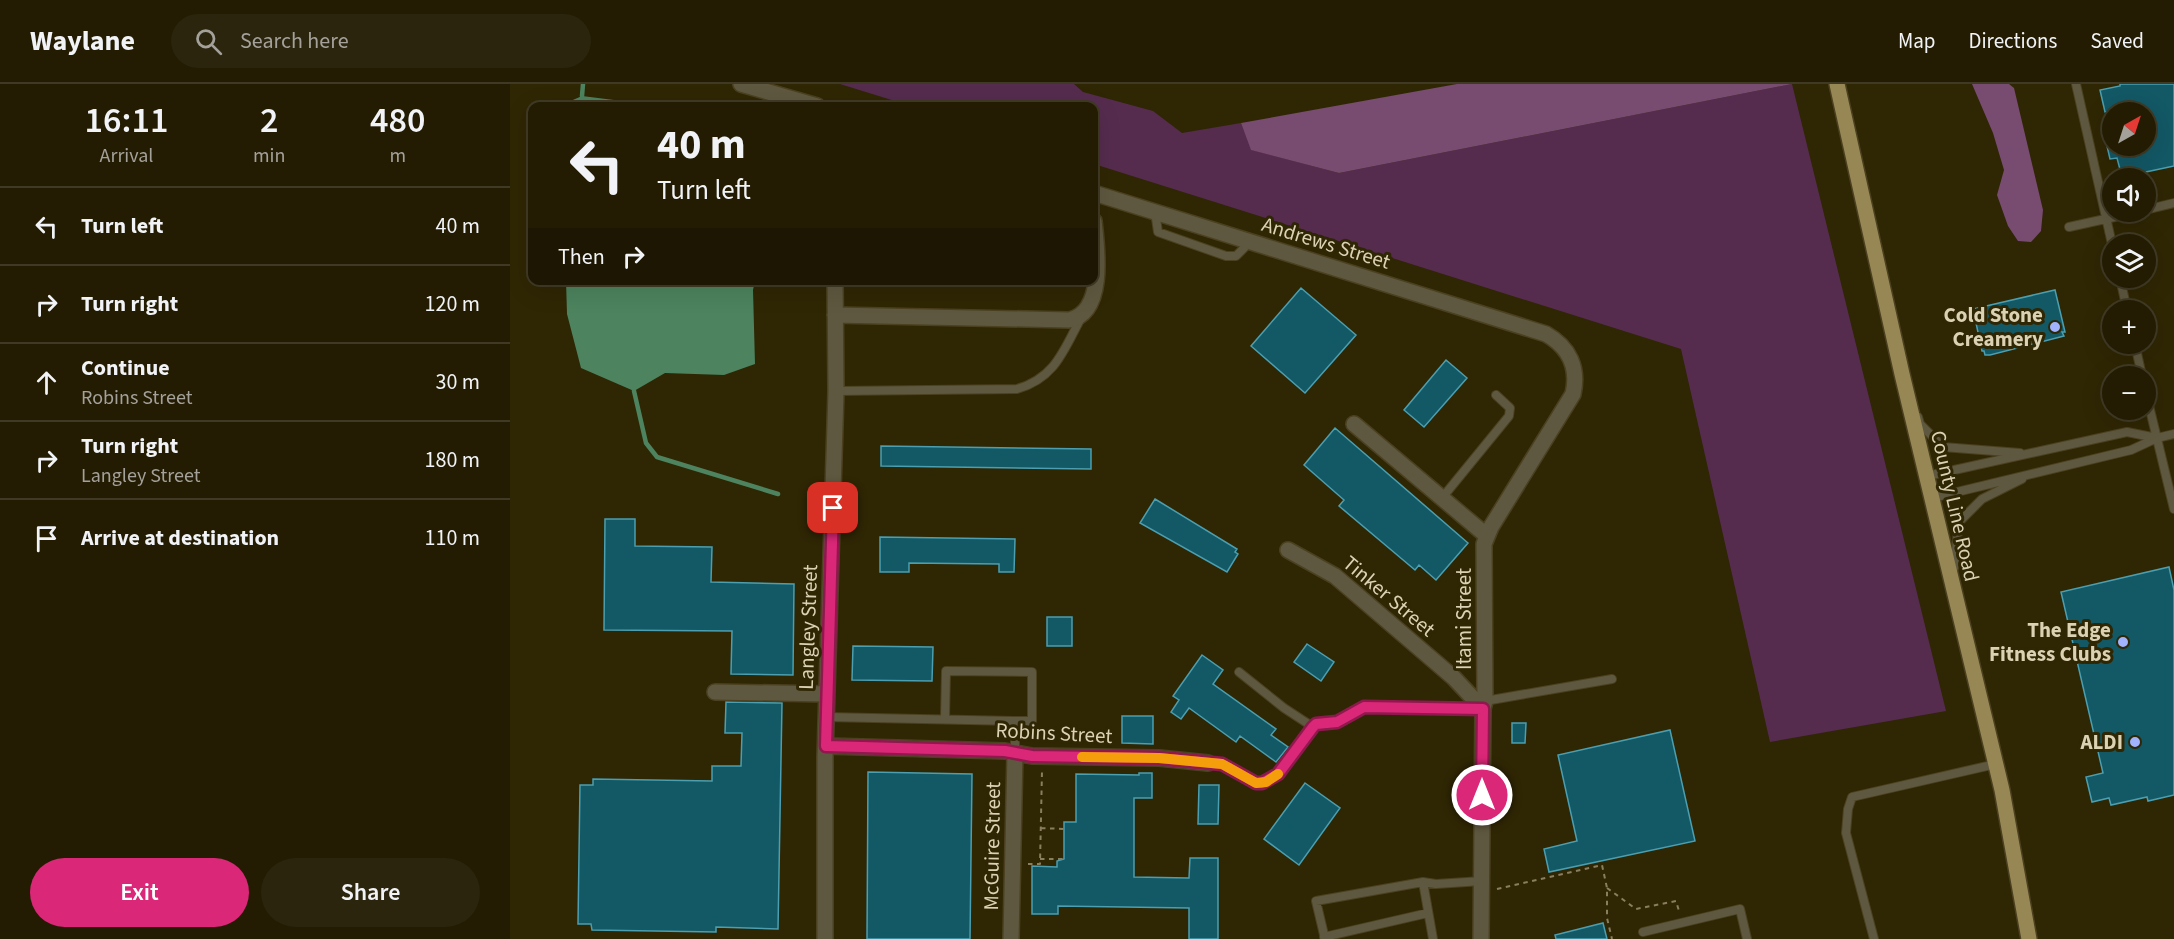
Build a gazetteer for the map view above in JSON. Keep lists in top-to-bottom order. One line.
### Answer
{"streets":{"main road":["County Line Road"],"street":["Andrews Street","Tinker Street","Itami Street","Langley Street","Robins Street","McGuire Street"]},"crossings":[["Andrews Street","Itami Street"],["Tinker Street","Itami Street"],["Langley Street","Robins Street"],["Robins Street","McGuire Street"]],"places":["Cold Stone Creamery","The Edge Fitness Clubs","ALDI"],"north":"top right","page":{"header":"Waylane","search":"Search here","nav":["Map","Directions","Saved"],"eta":["16:11","Arrival","2","min","480","m"],"map_buttons":["+","−"],"turn":["40 m","Turn left"],"list":[{"name":"Turn left","value":"40 m"},{"name":"Turn right","value":"120 m"},{"name":"Continue","note":"Robins Street","value":"30 m"},{"name":"Turn right","note":"Langley Street","value":"180 m"},{"name":"Arrive at destination","value":"110 m"}],"then":"Then","buttons":["Exit","Share"]}}
